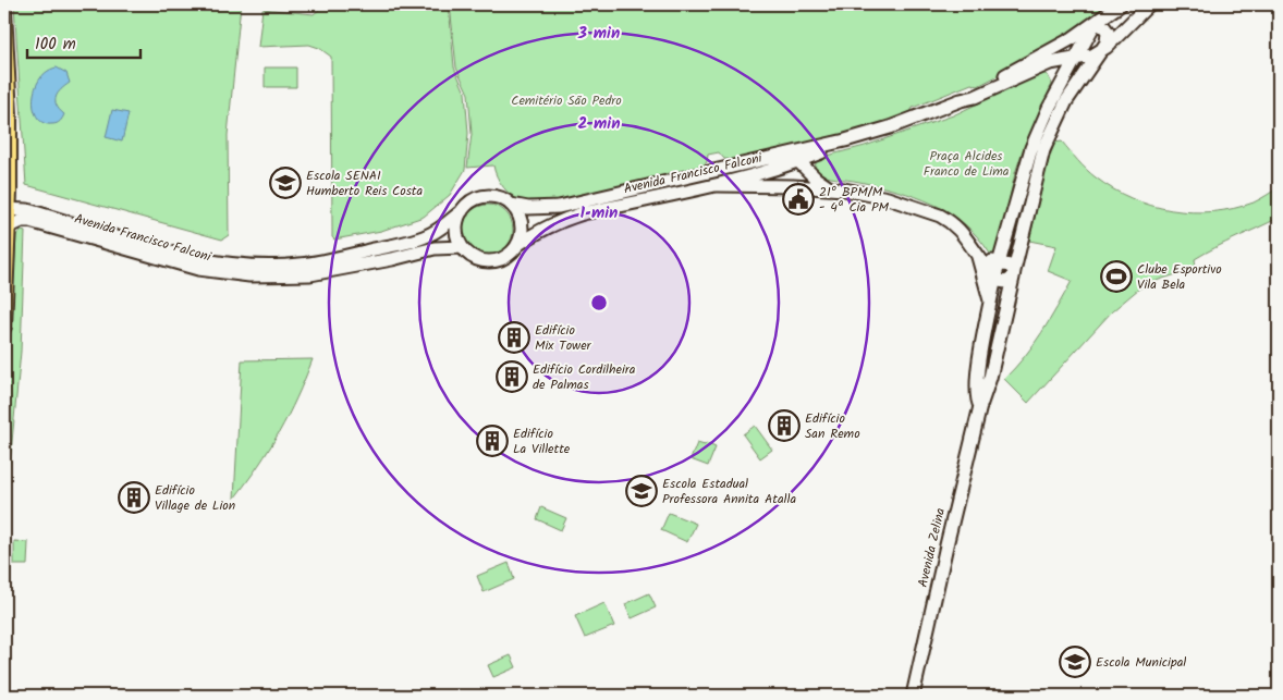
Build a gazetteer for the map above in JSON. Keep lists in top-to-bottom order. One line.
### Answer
{"streets":{"main road":["Avenida Francisco Falconi","Avenida Zelina"]},"crossings":[["Avenida Francisco Falconi","Avenida Zelina"]],"parks":["Cemitério São Pedro","Praça Alcides Franco de Lima"],"places":{"school or university":["Escola SENAI Humberto Reis Costa","Escola Estadual Professora Annita Atalla","Escola Municipal"],"public building":["21º BPM/M - 4ª Cia PM"],"sports":["Clube Esportivo Vila Bela"],"building":["Edifício Mix Tower","Edifício Cordilheira de Palmas","Edifício San Remo","Edifício La Villette","Edifício Village de Lion"]},"scale_bar":"100 m","rings":["3 min","2 min","1 min"]}
